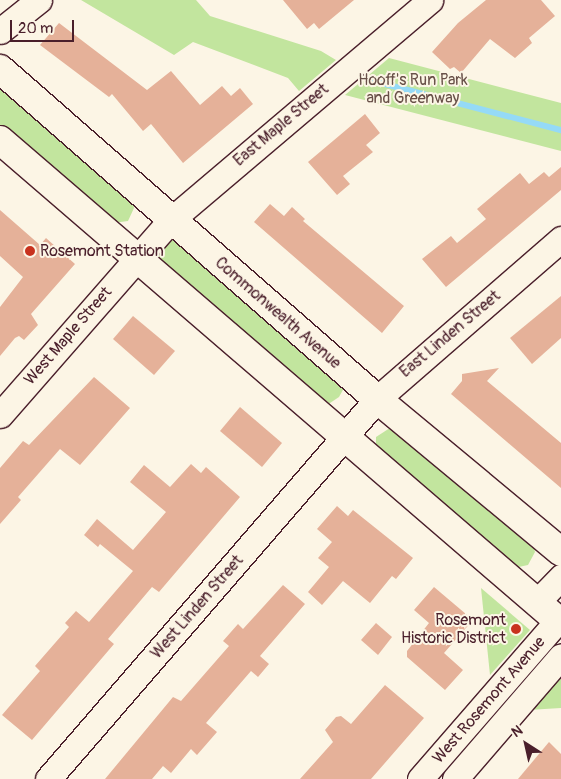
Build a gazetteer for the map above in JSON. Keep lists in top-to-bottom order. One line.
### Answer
{"streets":{"street":["East Maple Street","Commonwealth Avenue","East Linden Street","West Maple Street","West Linden Street","West Rosemont Avenue"]},"crossings":[["East Maple Street","Commonwealth Avenue"],["East Maple Street","West Maple Street"],["Commonwealth Avenue","East Linden Street"],["East Linden Street","West Linden Street"]],"parks":["Hooff's Run Park and Greenway"],"places":["Rosemont Station","Rosemont Historic District"],"scale_bar":"20 m","north":"top left"}
